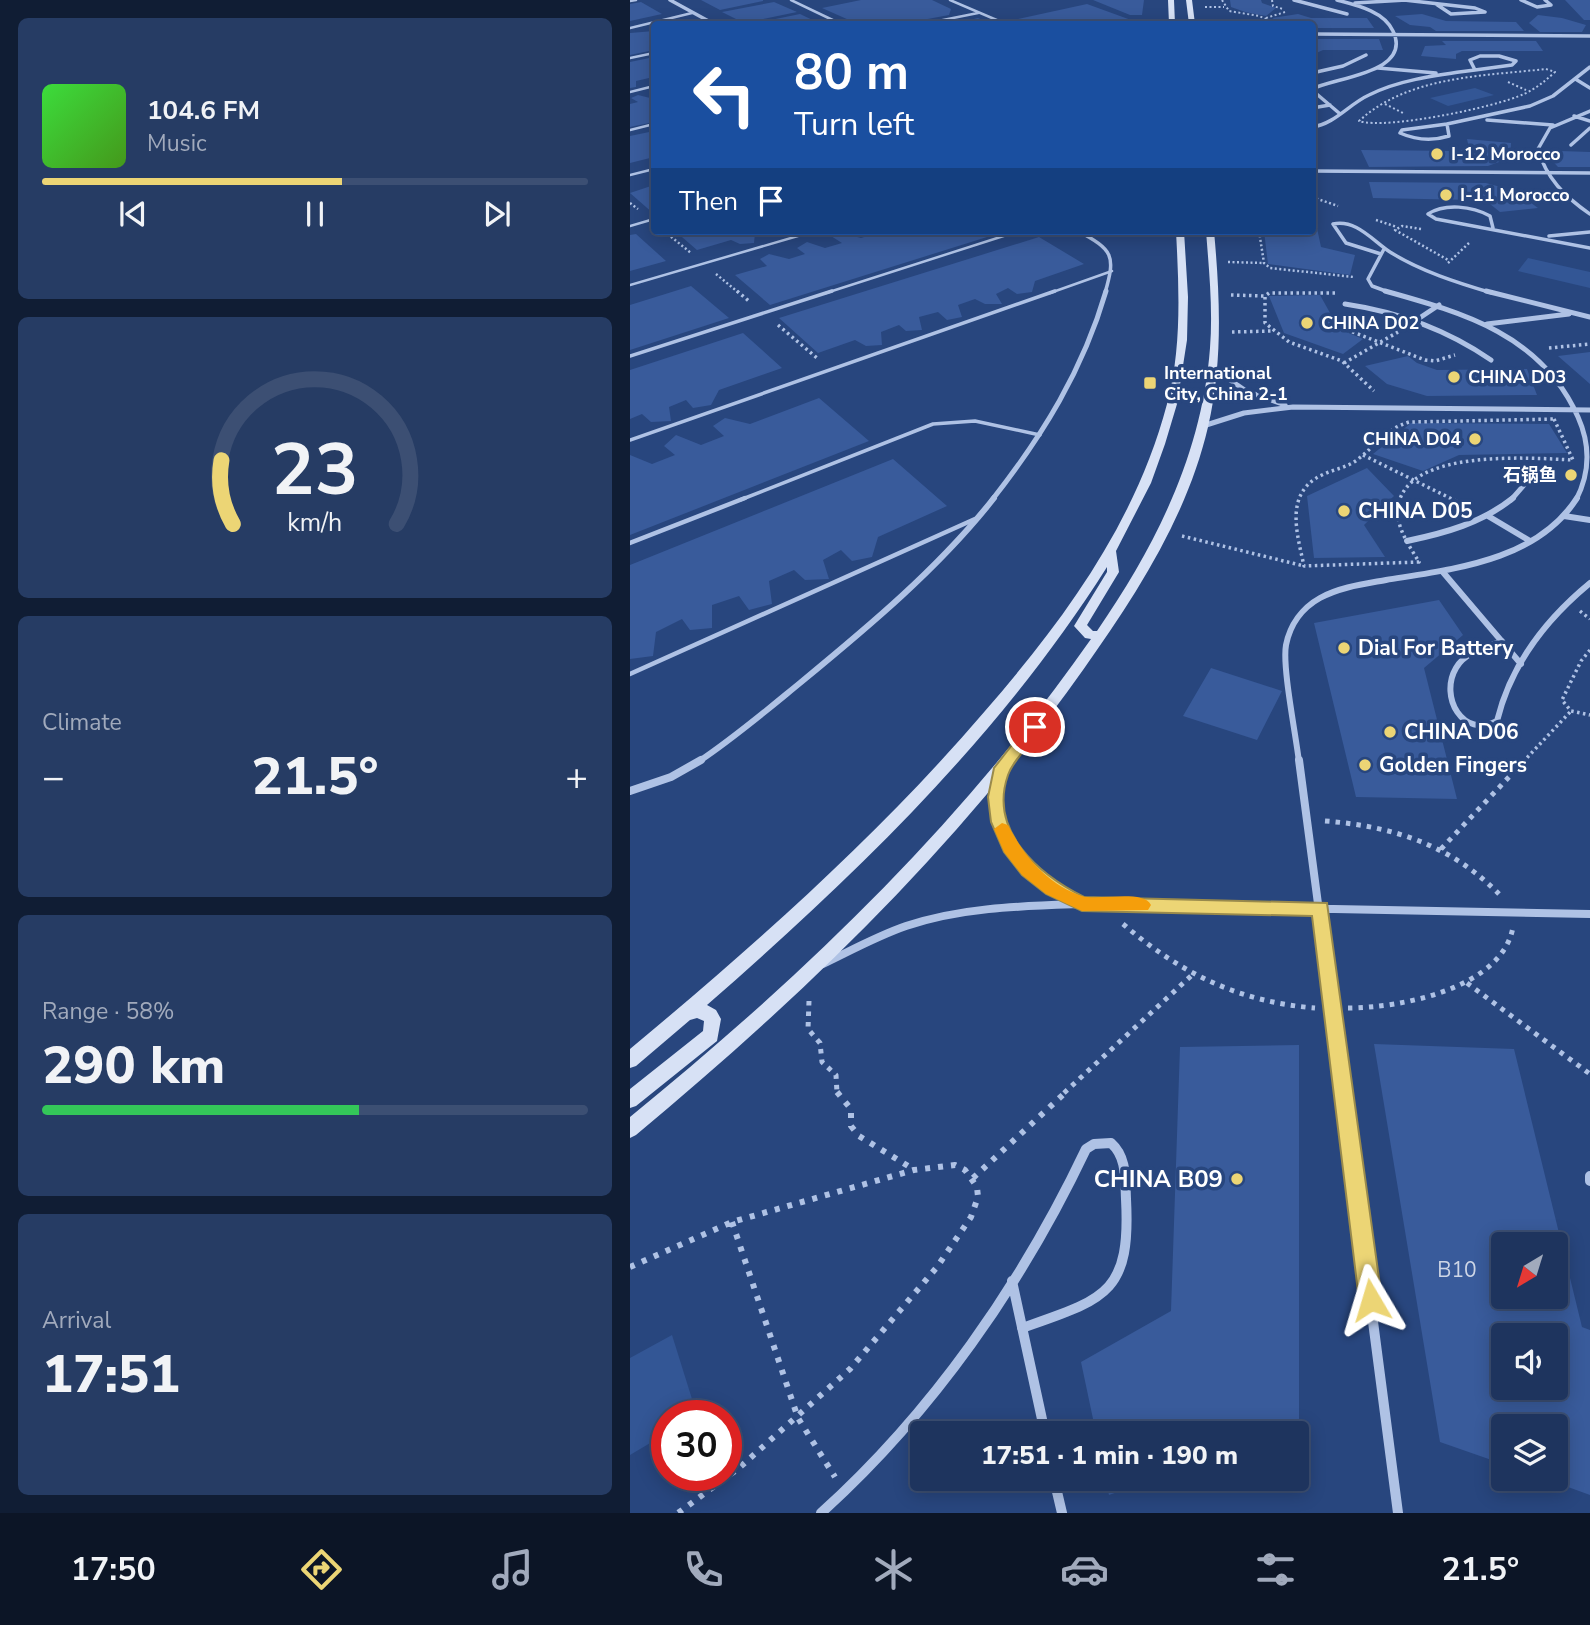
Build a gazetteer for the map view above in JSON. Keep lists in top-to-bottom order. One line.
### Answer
{"places":{"other":["I-12 Morocco","I-11 Morocco","CHINA D02","CHINA D03","CHINA D04","石锅鱼","CHINA D05","Dial For Battery","CHINA D06","Golden Fingers","CHINA B09"],"transit":["International City, China 2-1"]},"house_numbers":["B10"],"north":"bottom left","page":{"turn":["80 m","Turn left"],"song":["104.6 FM","Music"],"then":"Then","tile":["Climate",["Range · 58%","290 km"],["Arrival","17:51"]],"heat":["−","21.5°","+"],"limit":"30","trip":"17:51 · 1 min · 190 m","tabs":["17:50","21.5°"],"gauge":["23","km/h"]}}
